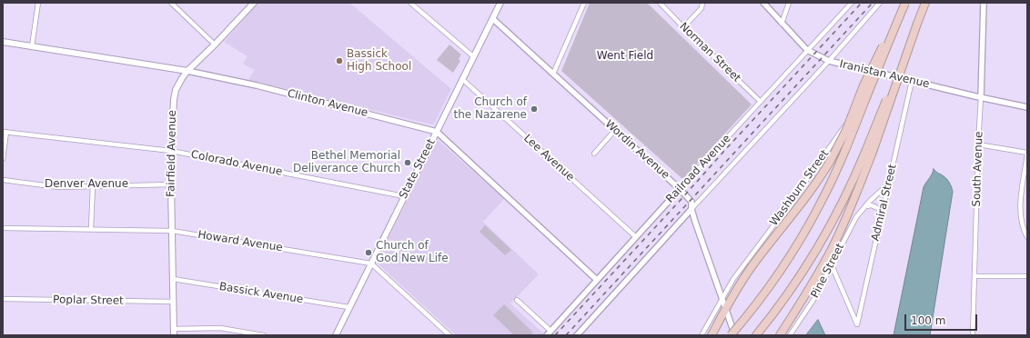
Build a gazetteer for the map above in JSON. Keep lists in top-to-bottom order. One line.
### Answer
{"streets":{"main road":["Clinton Avenue","Fairfield Avenue","State Street"],"street":["Norman Street","Iranistan Avenue","Wordin Avenue","Lee Avenue","Colorado Avenue","Railroad Avenue","South Avenue","Denver Avenue","Washburn Street","Admiral Street","Howard Avenue","Pine Street","Bassick Avenue","Poplar Street"]},"crossings":[["Norman Street","Railroad Avenue"],["Iranistan Avenue","Railroad Avenue"],["Iranistan Avenue","South Avenue"],["Iranistan Avenue","Washburn Street"],["Iranistan Avenue","Admiral Street"],["Clinton Avenue","Fairfield Avenue"],["Clinton Avenue","State Street"],["Clinton Avenue","Railroad Avenue"],["Wordin Avenue","State Street"],["Wordin Avenue","Railroad Avenue"],["Wordin Avenue","Washburn Street"],["Fairfield Avenue","Colorado Avenue"],["Fairfield Avenue","Denver Avenue"],["Fairfield Avenue","Howard Avenue"],["Fairfield Avenue","Bassick Avenue"],["Fairfield Avenue","Poplar Street"],["Lee Avenue","State Street"],["Lee Avenue","Railroad Avenue"],["Colorado Avenue","State Street"],["State Street","Howard Avenue"],["State Street","Bassick Avenue"],["Admiral Street","Pine Street"]],"parks":["Went Field"],"places":["Bassick High School","Church of the Nazarene","Bethel Memorial Deliverance Church","Church of God New Life"],"scale_bar":"100 m"}
